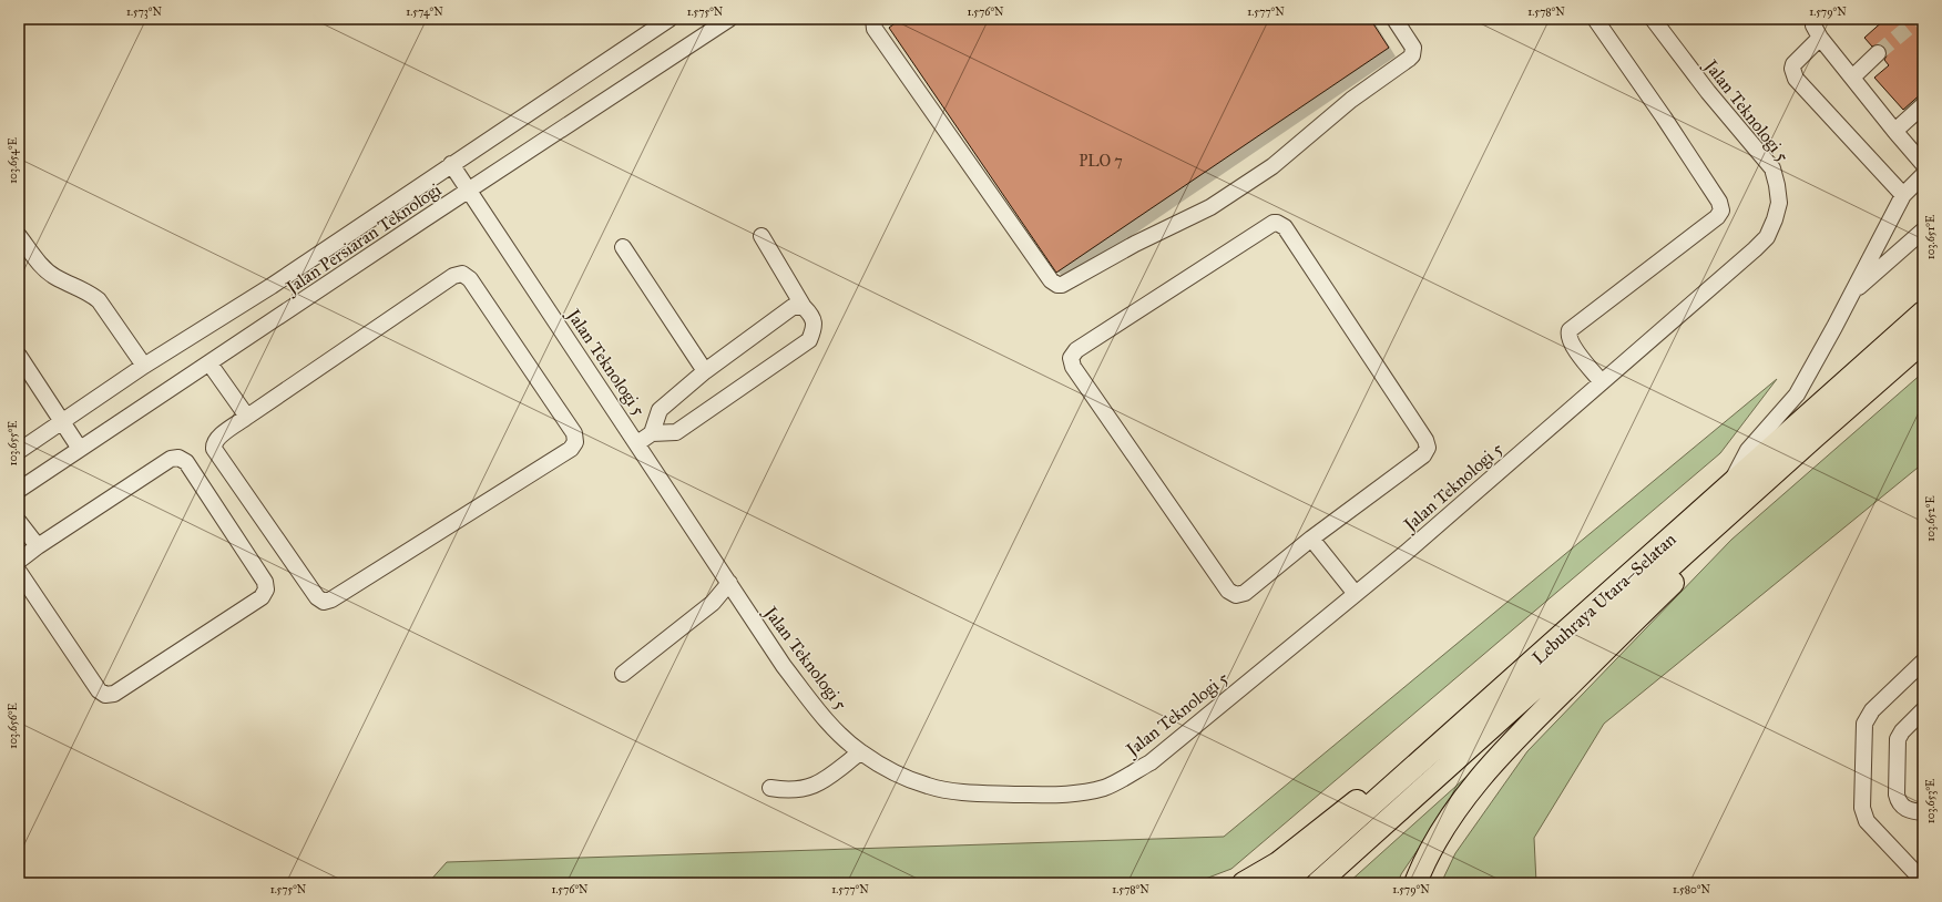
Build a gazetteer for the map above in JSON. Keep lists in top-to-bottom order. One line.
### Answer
{"streets":{"highway":["Lebuhraya Utara–Selatan"],"street":["Jalan Teknologi 5","Jalan Persiaran Teknologi"]},"crossings":[["Jalan Teknologi 5","Jalan Persiaran Teknologi"]],"house_numbers":["PLO 7"],"coordinates":["1.573°N","1.574°N","1.575°N","1.576°N","1.577°N","1.578°N","1.579°N","103.654°E","103.651°E","103.655°E","103.652°E","103.656°E","103.653°E","1.580°N"]}
